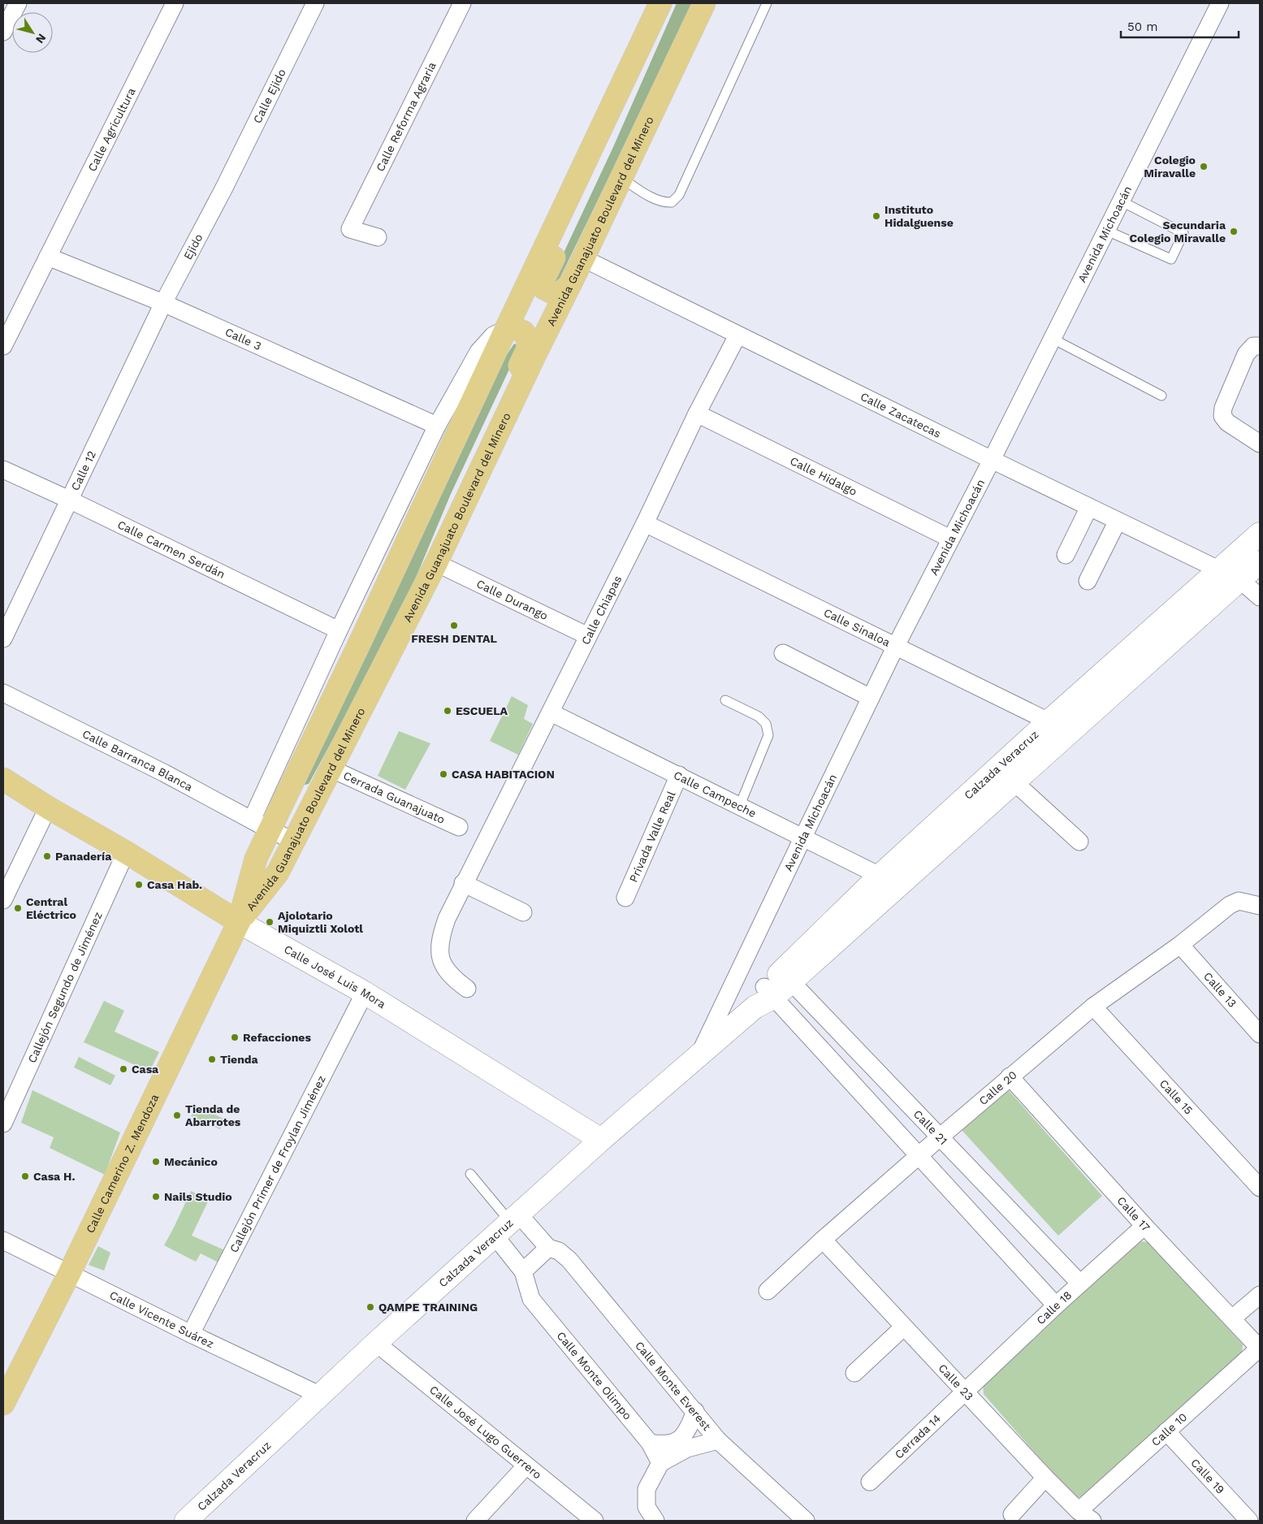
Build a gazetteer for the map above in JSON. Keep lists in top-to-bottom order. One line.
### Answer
{"streets":{"main road":["Avenida Guanajuato Boulevard del Minero","Calle José Luis Mora","Calle Camerino Z. Mendoza"],"street":["Calle Ejido","Calle Reforma Agraria","Calle Agricultura","Avenida Michoacán","Ejido","Calle 3","Calle Zacatecas","Calle 12","Calle Hidalgo","Calle Carmen Serdán","Calle Durango","Calle Chiapas","Calle Sinaloa","Calle Barranca Blanca","Calzada Veracruz","Calle Campeche","Cerrada Guanajuato","Privada Valle Real","Callejón Segundo de Jiménez","Calle 13","Calle 20","Calle 15","Calle 21","Callejón Primer de Froylan Jiménez","Calle 17","Calle 18","Calle Vicente Suárez","Calle Monte Olimpo","Calle 23","Calle Monte Everest","Calle 10","Calle José Lugo Guerrero","Cerrada 14","Calle 19"]},"crossings":[["Calle Ejido","Ejido"],["Calle Agricultura","Calle 3"],["Avenida Guanajuato Boulevard del Minero","Calle Zacatecas"],["Avenida Guanajuato Boulevard del Minero","Calle Durango"],["Avenida Guanajuato Boulevard del Minero","Calle Barranca Blanca"],["Avenida Guanajuato Boulevard del Minero","Cerrada Guanajuato"],["Avenida Guanajuato Boulevard del Minero","Calle José Luis Mora"],["Avenida Guanajuato Boulevard del Minero","Calle Camerino Z. Mendoza"],["Avenida Michoacán","Calle Zacatecas"],["Avenida Michoacán","Calle Hidalgo"],["Avenida Michoacán","Calle Sinaloa"],["Avenida Michoacán","Calzada Veracruz"],["Avenida Michoacán","Calle Campeche"],["Ejido","Calle 3"],["Ejido","Calle 12"],["Calle 3","Calle 12"],["Calle Zacatecas","Calle Chiapas"],["Calle Zacatecas","Calzada Veracruz"],["Calle 12","Calle Carmen Serdán"],["Calle Hidalgo","Calle Chiapas"],["Calle Durango","Calle Chiapas"],["Calle Chiapas","Calle Sinaloa"],["Calle Chiapas","Calle Campeche"],["Calle Sinaloa","Calzada Veracruz"],["Calzada Veracruz","Calle Campeche"],["Calzada Veracruz","Calle José Luis Mora"],["Calzada Veracruz","Calle 21"],["Calzada Veracruz","Calle Vicente Suárez"],["Calzada Veracruz","Calle Monte Olimpo"],["Calzada Veracruz","Calle Monte Everest"],["Calzada Veracruz","Calle José Lugo Guerrero"],["Calle Campeche","Privada Valle Real"],["Calle José Luis Mora","Callejón Segundo de Jiménez"],["Calle José Luis Mora","Calle Camerino Z. Mendoza"],["Calle José Luis Mora","Callejón Primer de Froylan Jiménez"],["Calle 13","Calle 20"],["Calle 20","Calle 15"],["Calle 20","Calle 21"],["Calle 20","Calle 17"],["Calle 20","Calle 23"],["Calle 21","Calle 18"],["Calle Camerino Z. Mendoza","Calle Vicente Suárez"],["Callejón Primer de Froylan Jiménez","Calle Vicente Suárez"],["Calle 17","Calle 18"],["Calle 17","Calle 10"],["Calle 18","Calle 23"],["Calle 18","Cerrada 14"],["Calle Monte Olimpo","Calle Monte Everest"],["Calle 23","Calle 10"],["Calle 23","Cerrada 14"],["Calle 10","Calle 19"]],"places":["Colegio Miravalle","Instituto Hidalguense","Secundaria Colegio Miravalle","FRESH DENTAL","ESCUELA","CASA HABITACION","Panadería","Casa Hab.","Central Eléctrico","Ajolotario Miquiztli Xolotl","Refacciones","Tienda","Casa","Tienda de Abarrotes","Mecánico","Casa H.","Nails Studio","QAMPE TRAINING"],"scale_bar":"50 m","north":"bottom right"}
